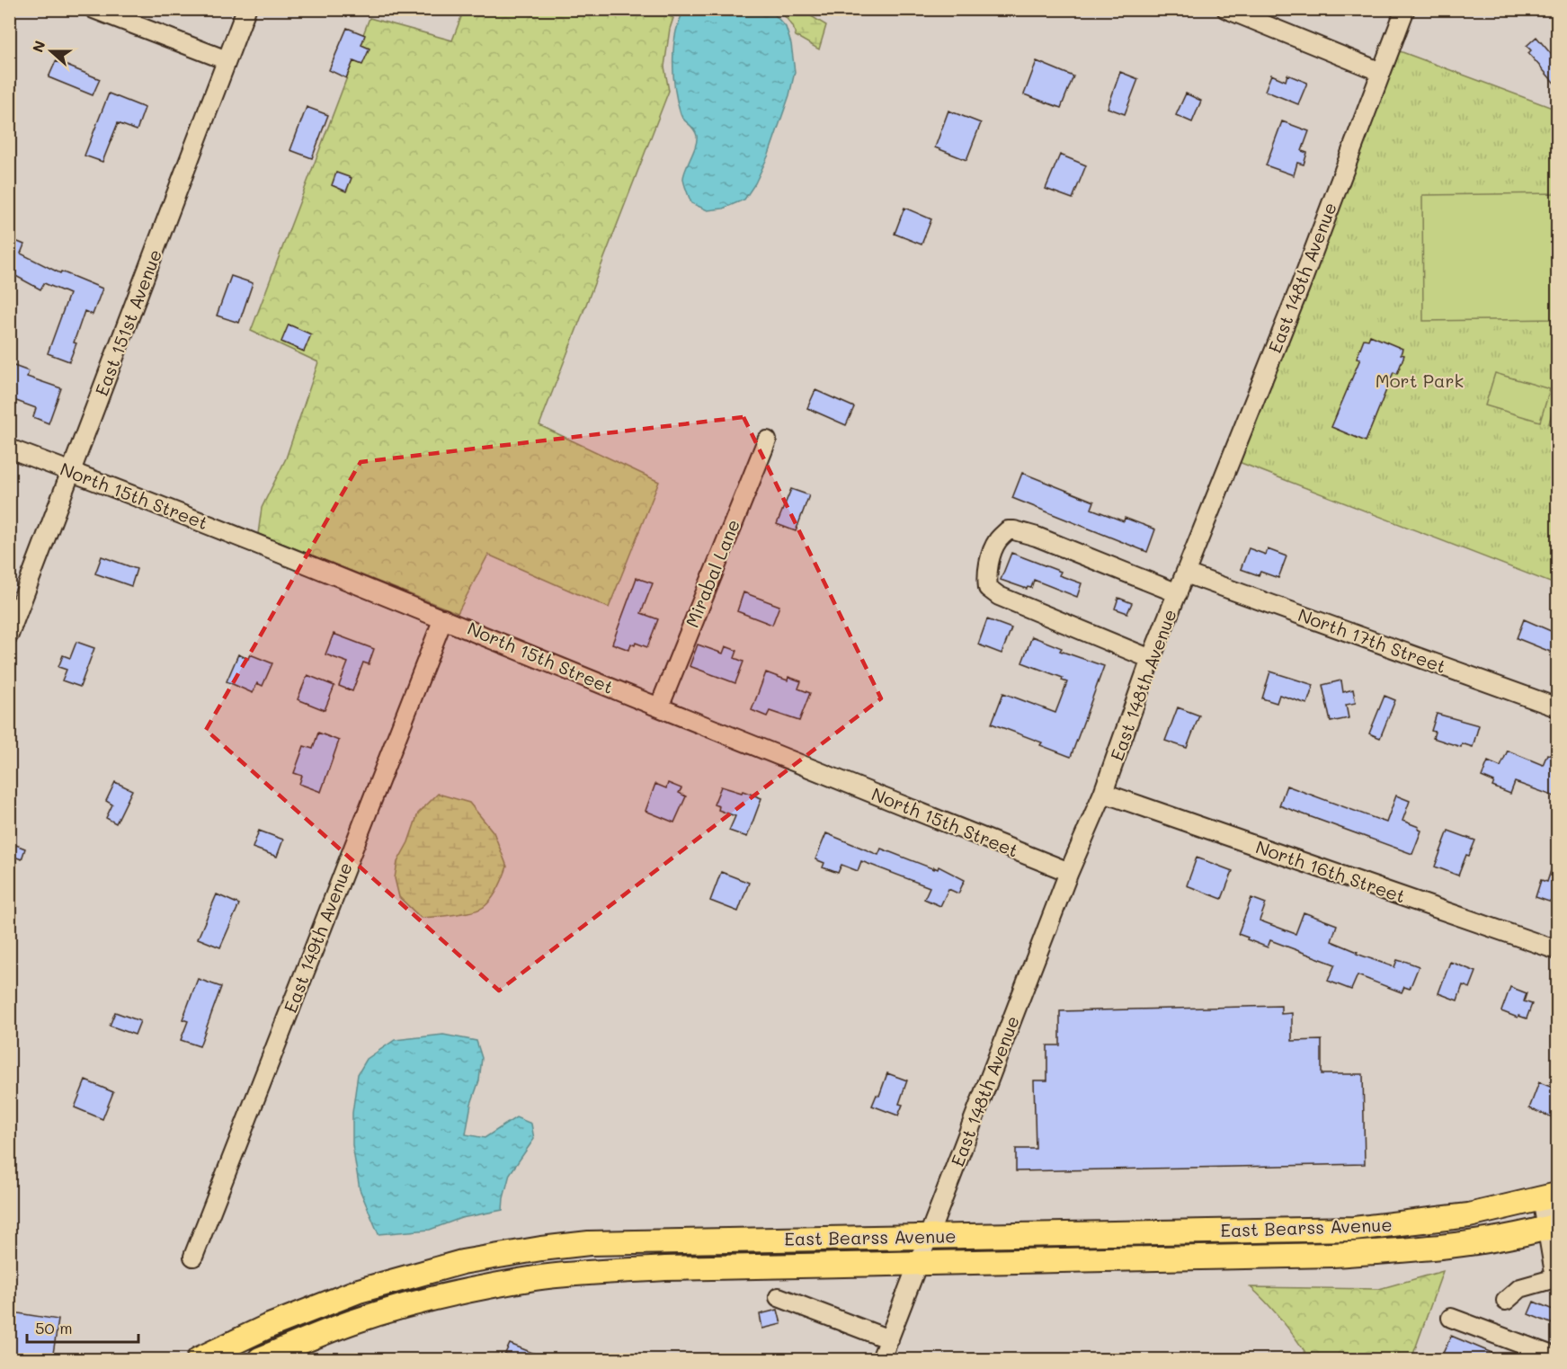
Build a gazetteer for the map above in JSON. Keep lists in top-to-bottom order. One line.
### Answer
{"streets":{"main road":["East Bearss Avenue"],"street":["East 148th Avenue","East 151st Avenue","North 15th Street","Mirabal Lane","North 17th Street","North 16th Street","East 149th Avenue"]},"crossings":[["East 148th Avenue","North 15th Street"],["East 148th Avenue","North 17th Street"],["East 148th Avenue","North 16th Street"],["East 148th Avenue","East Bearss Avenue"],["East 151st Avenue","North 15th Street"],["North 15th Street","Mirabal Lane"],["North 15th Street","East 149th Avenue"]],"parks":["Mort Park"],"scale_bar":"50 m","north":"left"}
